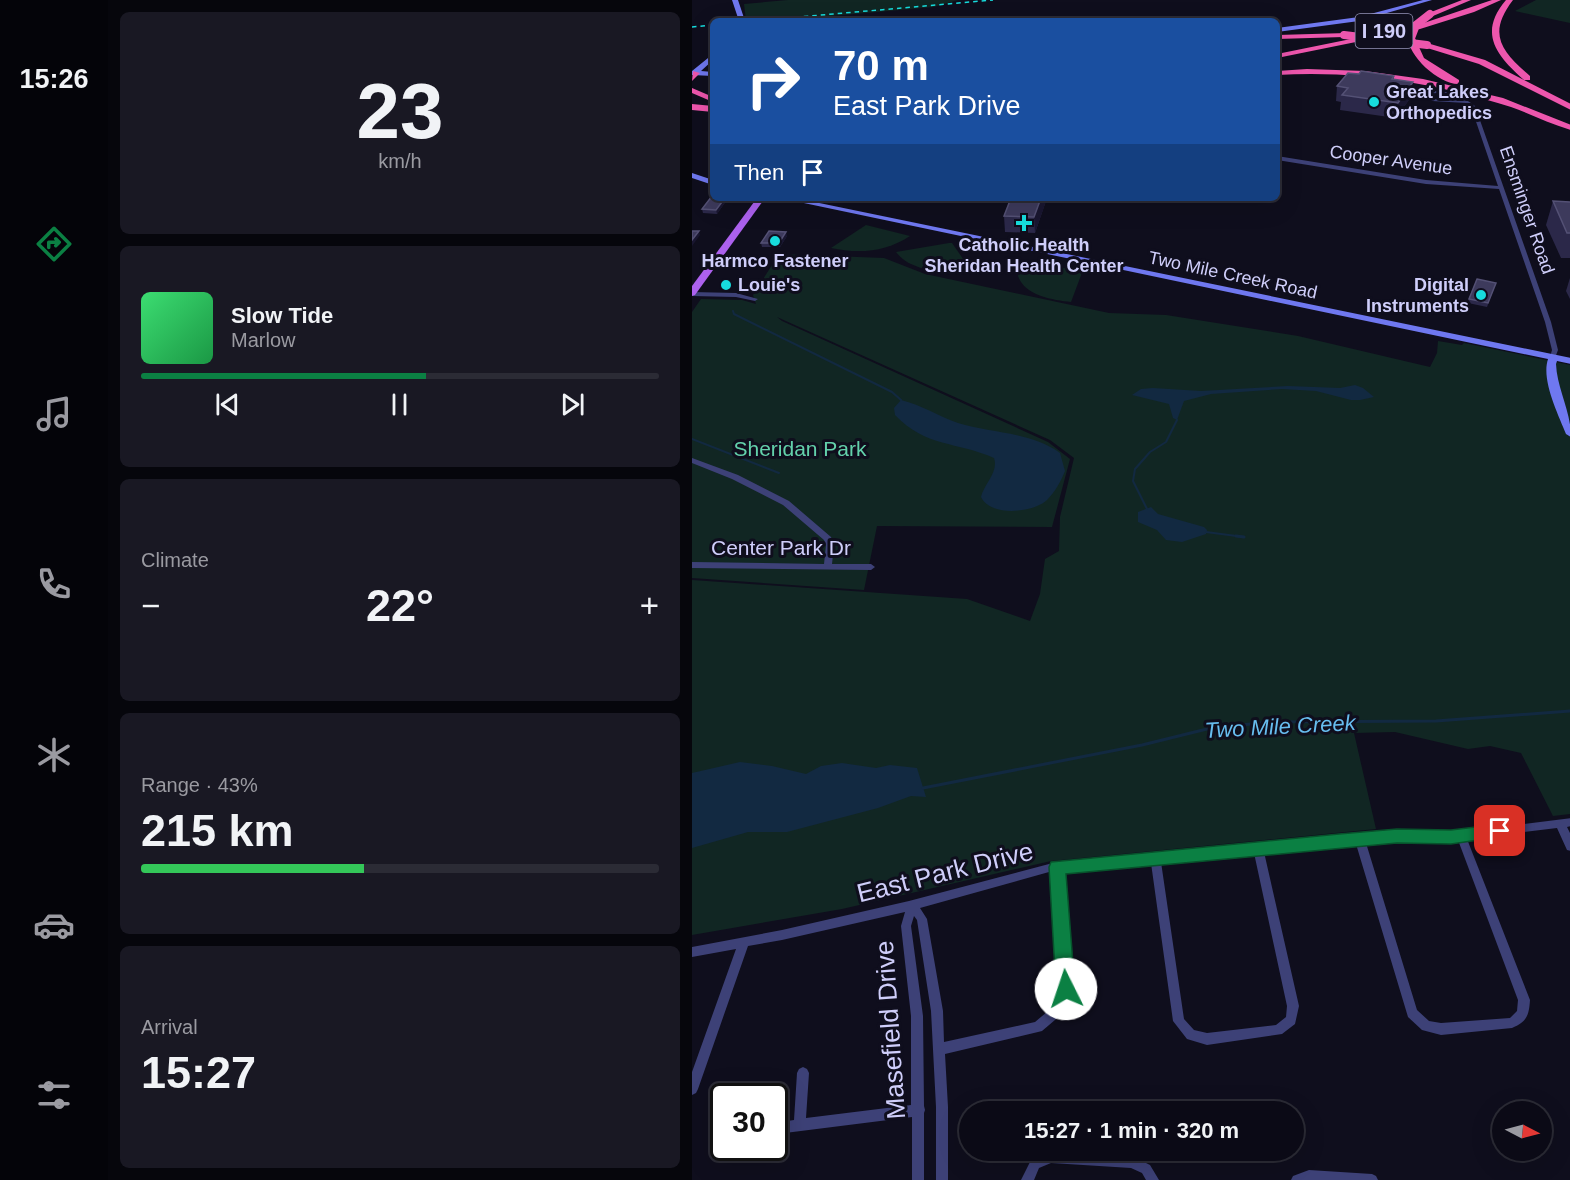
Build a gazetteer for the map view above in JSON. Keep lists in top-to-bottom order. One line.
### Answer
{"streets":{"highway":["I 190"],"street":["Cooper Avenue","Ensminger Road","Two Mile Creek Road","Center Park Dr","East Park Drive","Masefield Drive"]},"crossings":[["Cooper Avenue","Ensminger Road"],["Ensminger Road","Two Mile Creek Road"],["East Park Drive","Masefield Drive"]],"water":["Two Mile Creek"],"parks":["Sheridan Park"],"places":{"other":["Great Lakes Orthopedics","Harmco Fastener","Louie's","Digital Instruments"],"health":["Catholic Health Sheridan Health Center"]},"north":"right","page":{"tabs":"15:26","tile":[["23","km/h"],"Climate",["Range · 43%","215 km"],["Arrival","15:27"]],"turn":["70 m","East Park Drive"],"then":"Then","song":["Slow Tide","Marlow"],"heat":["−","22°","+"],"limit":"30","trip":"15:27 · 1 min · 320 m"}}
